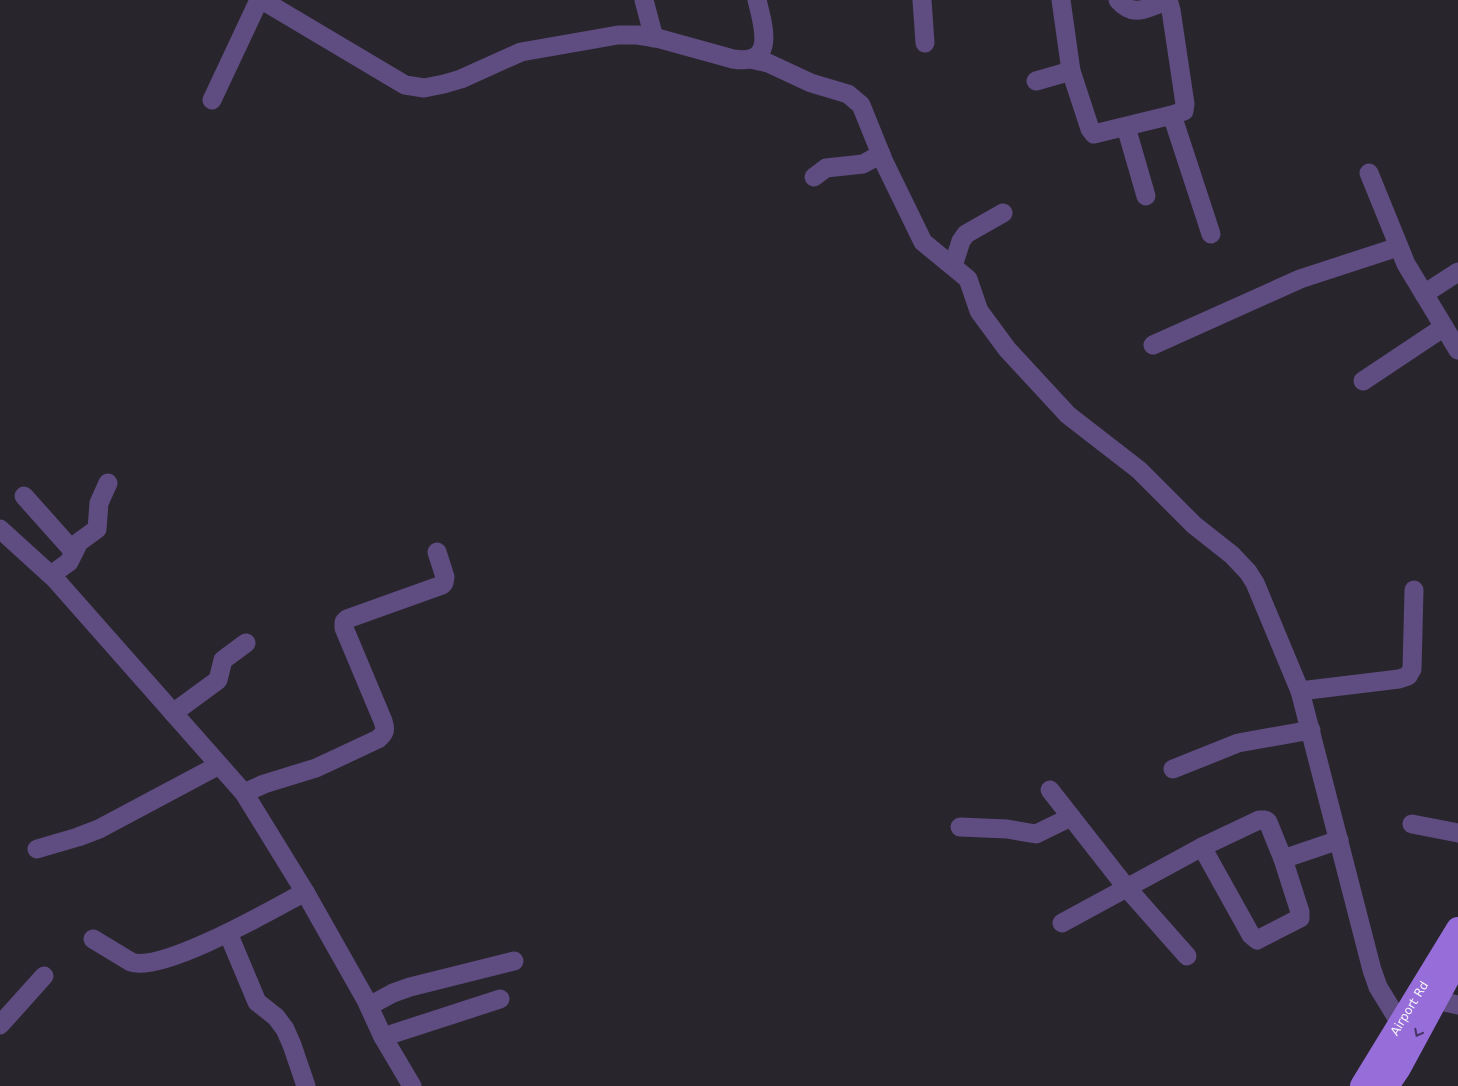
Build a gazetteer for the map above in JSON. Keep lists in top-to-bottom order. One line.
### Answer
{"streets":{"main road":["Airport Rd"]}}
